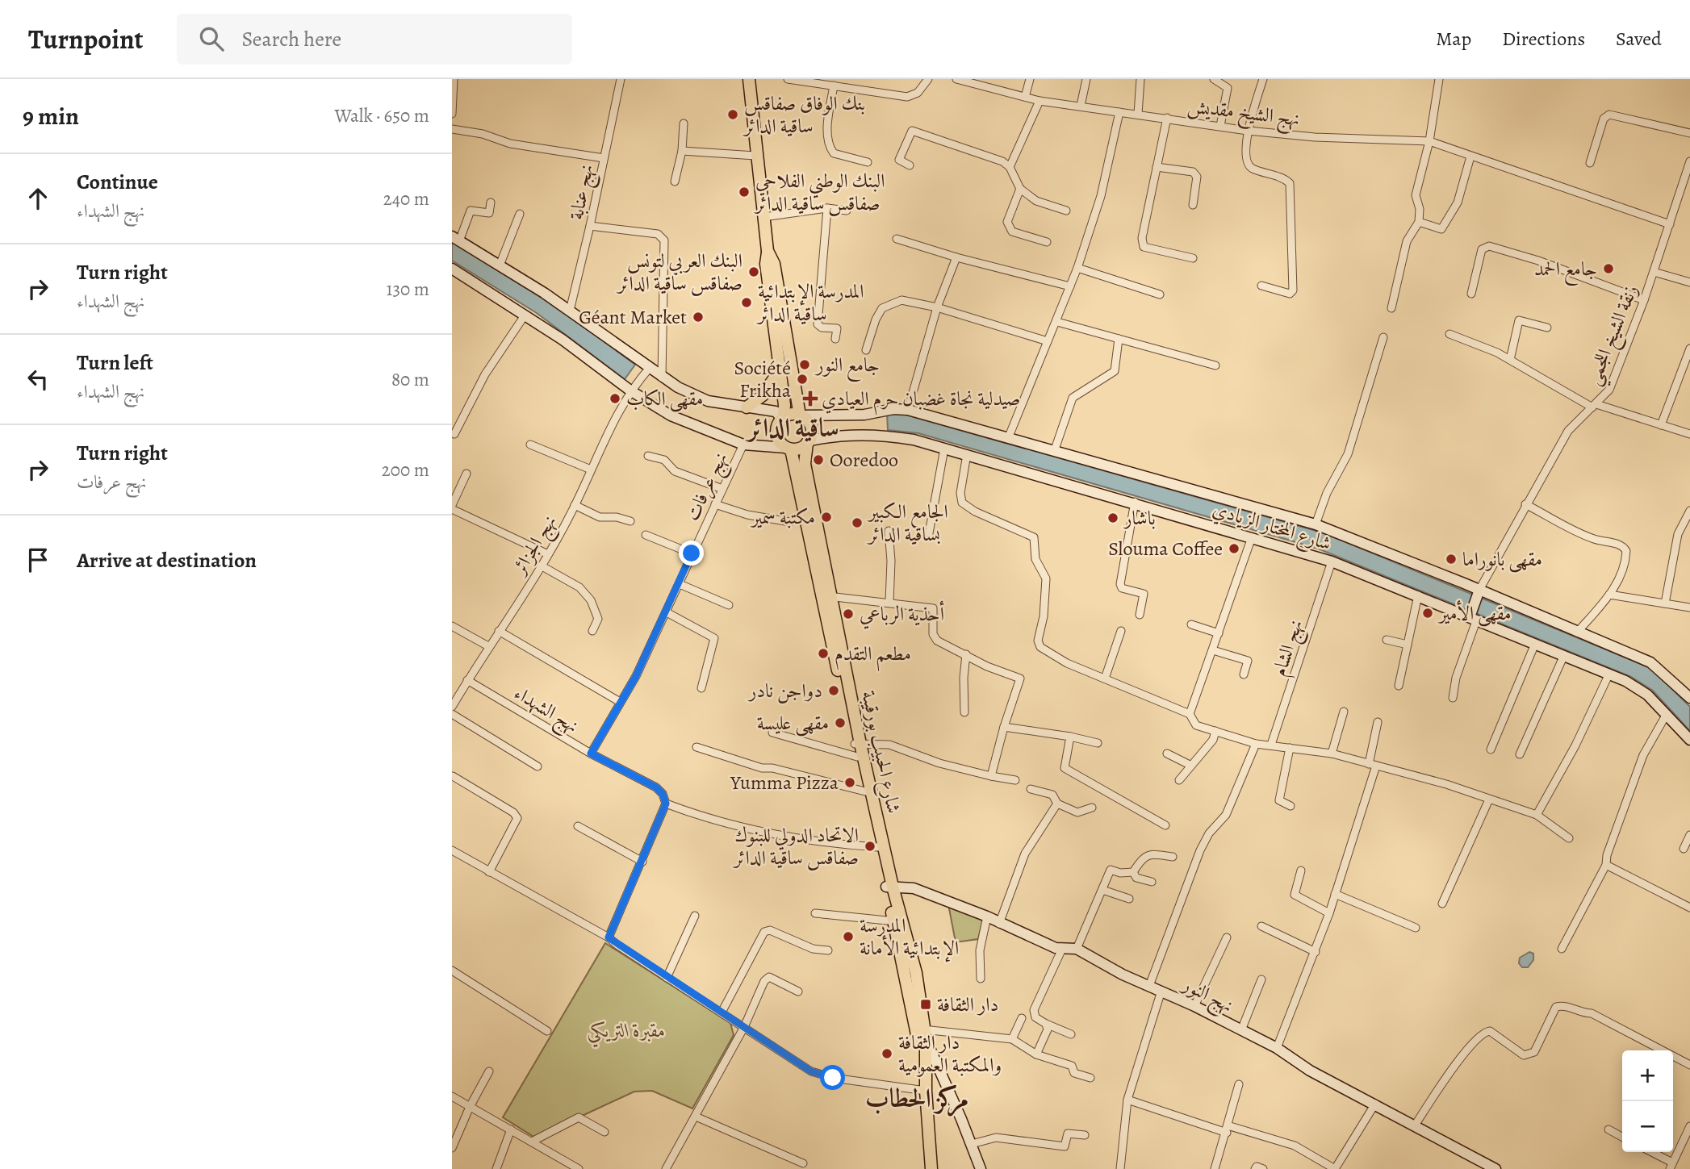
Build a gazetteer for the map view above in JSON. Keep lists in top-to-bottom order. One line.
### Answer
{"streets":{"main road":["شارع المختار الزيادي","شارع الحبيب بورقيبة","نهج النور"],"street":["نهج الشيخ مقديش","نهج عنابة","زنقة الشيخ اللجمي","نهج عرفات","نهج الجزائر","نهج الشام","نهج الشهداء"]},"crossings":[["نهج الشيخ مقديش","زنقة الشيخ اللجمي"],["نهج عرفات","نهج الشهداء"],["شارع المختار الزيادي","نهج الشام"],["شارع المختار الزيادي","شارع الحبيب بورقيبة"],["نهج الجزائر","نهج الشهداء"],["شارع الحبيب بورقيبة","نهج النور"]],"districts":["ساقية الدائر","مركز الحطاب"],"parks":["مقبرة التريكي"],"places":{"other":["بنك الوفاق صفاقس ساقية الدائر","البنك الوطني الفلاحي صفاقس ساقية الدائر","جامع الحمد","البنك العربي لتونس صفاقس ساقية الدائر","المدرسة الإبتدائية ساقية الدائر","Géant Market","جامع النور","Société Frikha","مقهى الكاب","Ooredoo","مكتبة سمير","باشار","الجامع الكبير بساقية الدائر","Slouma Coffee","مقهى بانوراما","مقهى الأمير","أحذية الرباعي","مطعم التقدم","دواجن نادر","مقهى عليسة","Yumma Pizza","الاتحاد الدولي للبنوك صفاقس ساقية الدائر","المدرسة الإبتدائية الأمانة","دار الثقافة والمكتبة العمومية"],"health":["صيدلية نجاة غضبان حرم العيادي"],"transit":["دار الثقافة"]},"page":{"header":"Turnpoint","search":"Search here","nav":["Map","Directions","Saved"],"heading":["9 min","Walk · 650 m"],"list":[["Continue","نهج الشهداء","240 m"],["Turn right","نهج الشهداء","130 m"],["Turn left","نهج الشهداء","80 m"],["Turn right","نهج عرفات","200 m"],"Arrive at destination"],"map_buttons":["+","−"]}}
